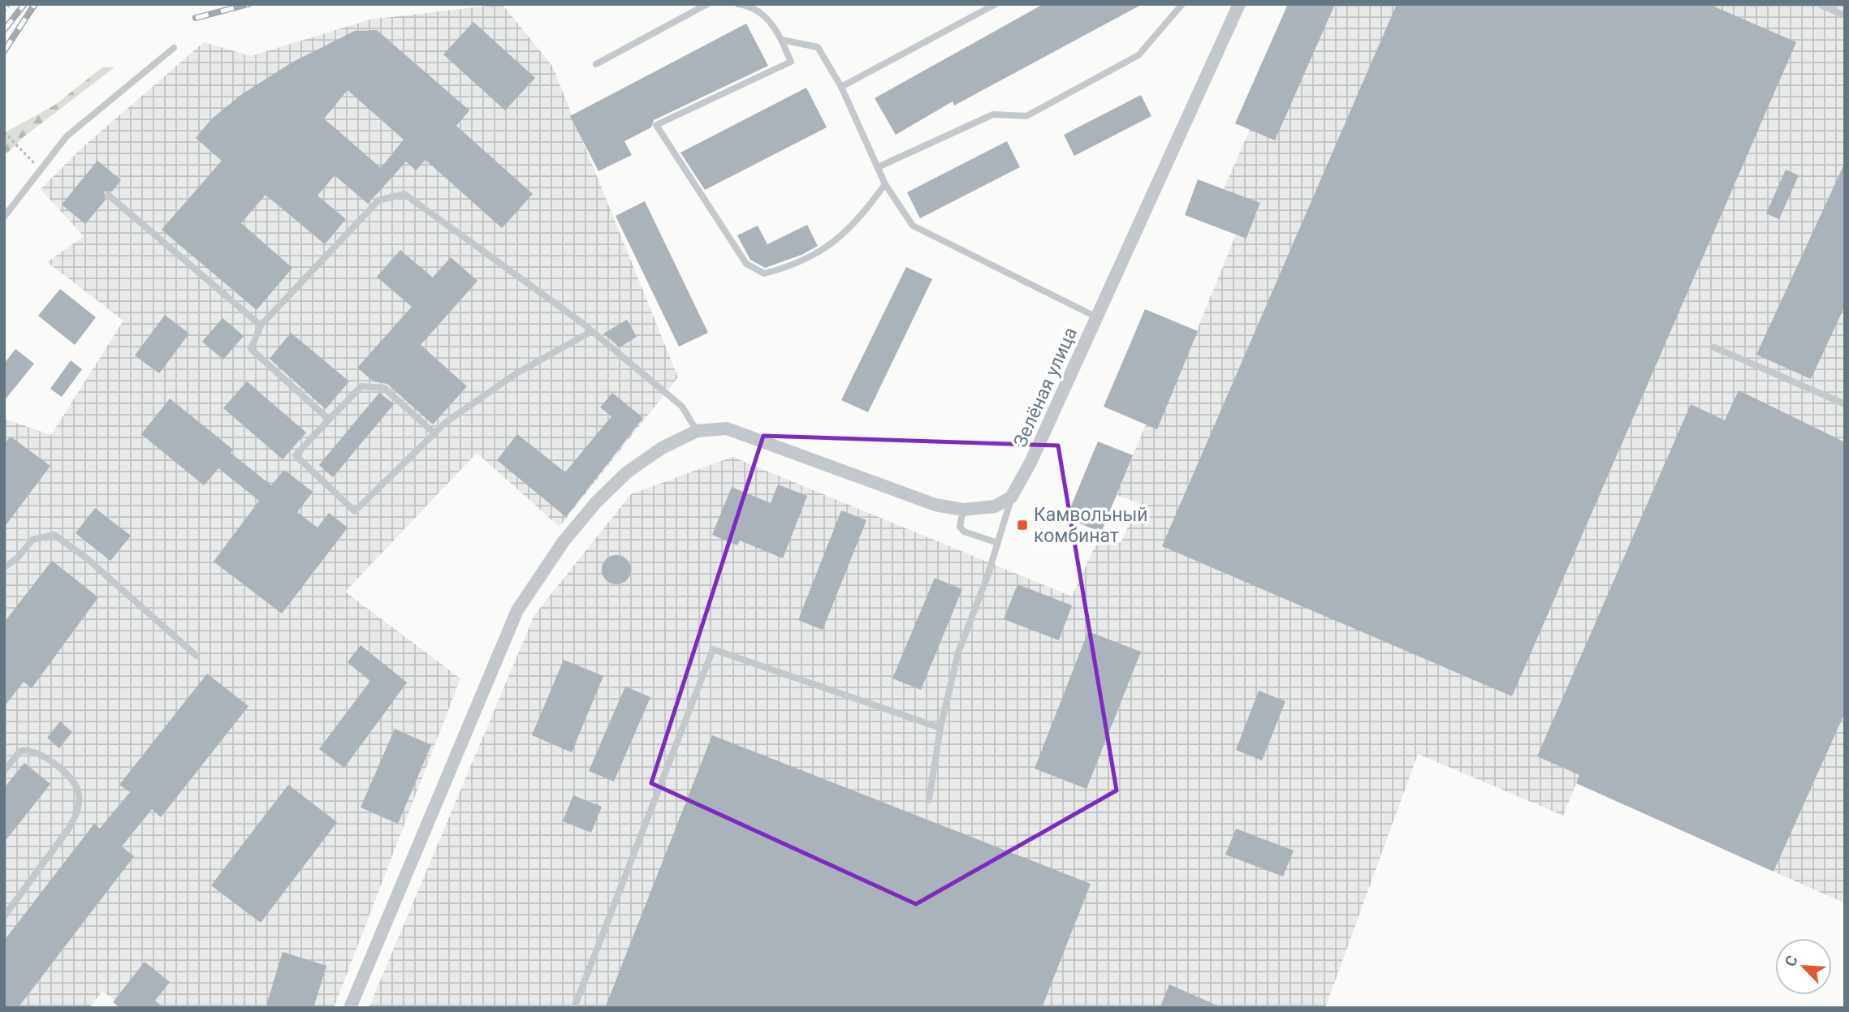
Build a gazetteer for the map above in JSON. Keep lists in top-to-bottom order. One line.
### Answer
{"streets":{"street":["Зелёная улица"]},"places":{"transit":["Камвольный комбинат"]},"north":"top left"}
